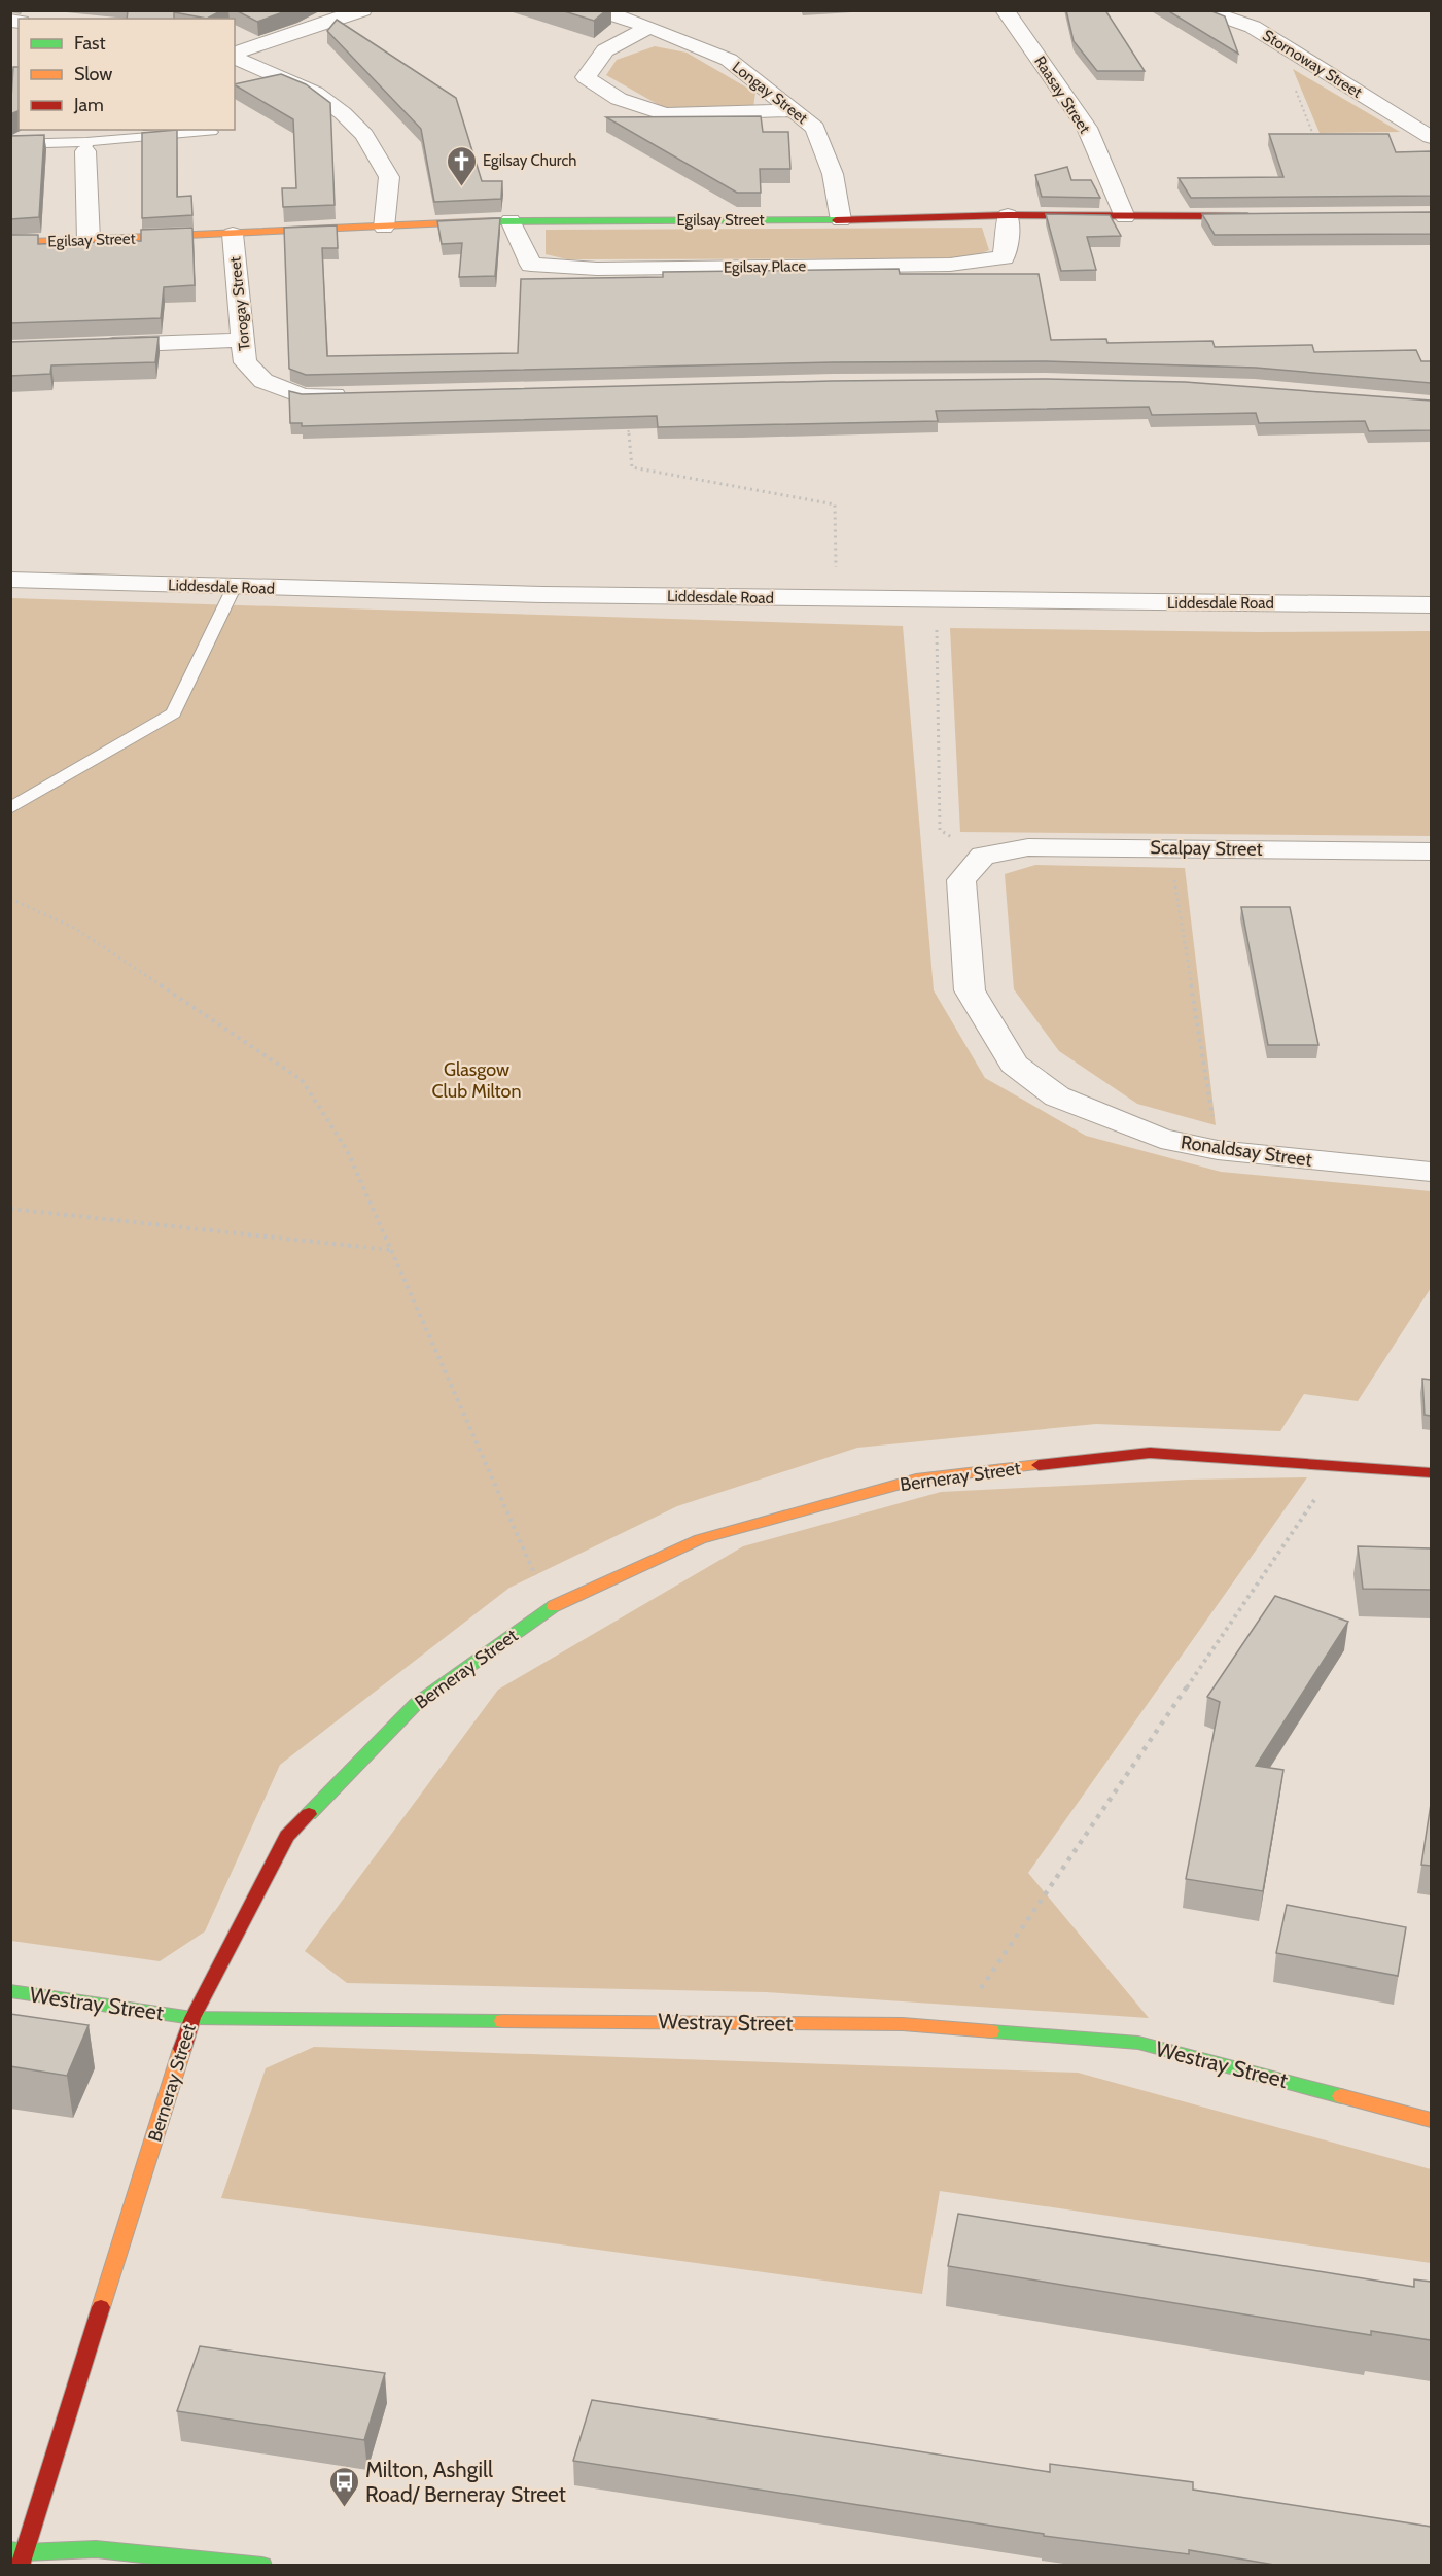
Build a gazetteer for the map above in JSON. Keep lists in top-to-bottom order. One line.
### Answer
{"streets":{"street":["Stornoway Street","Longay Street","Raasay Street","Egilsay Street","Egilsay Place","Torogay Street","Liddesdale Road","Scalpay Street","Ronaldsay Street","Berneray Street","Westray Street"]},"crossings":[["Longay Street","Egilsay Street"],["Raasay Street","Egilsay Street"],["Egilsay Street","Egilsay Place"],["Egilsay Street","Torogay Street"],["Scalpay Street","Ronaldsay Street"],["Berneray Street","Westray Street"]],"parks":["Glasgow Club Milton"],"places":{"church":["Egilsay Church"],"bus stop":["Milton, Ashgill Road/ Berneray Street"]},"legend":["Fast","Slow","Jam"]}
